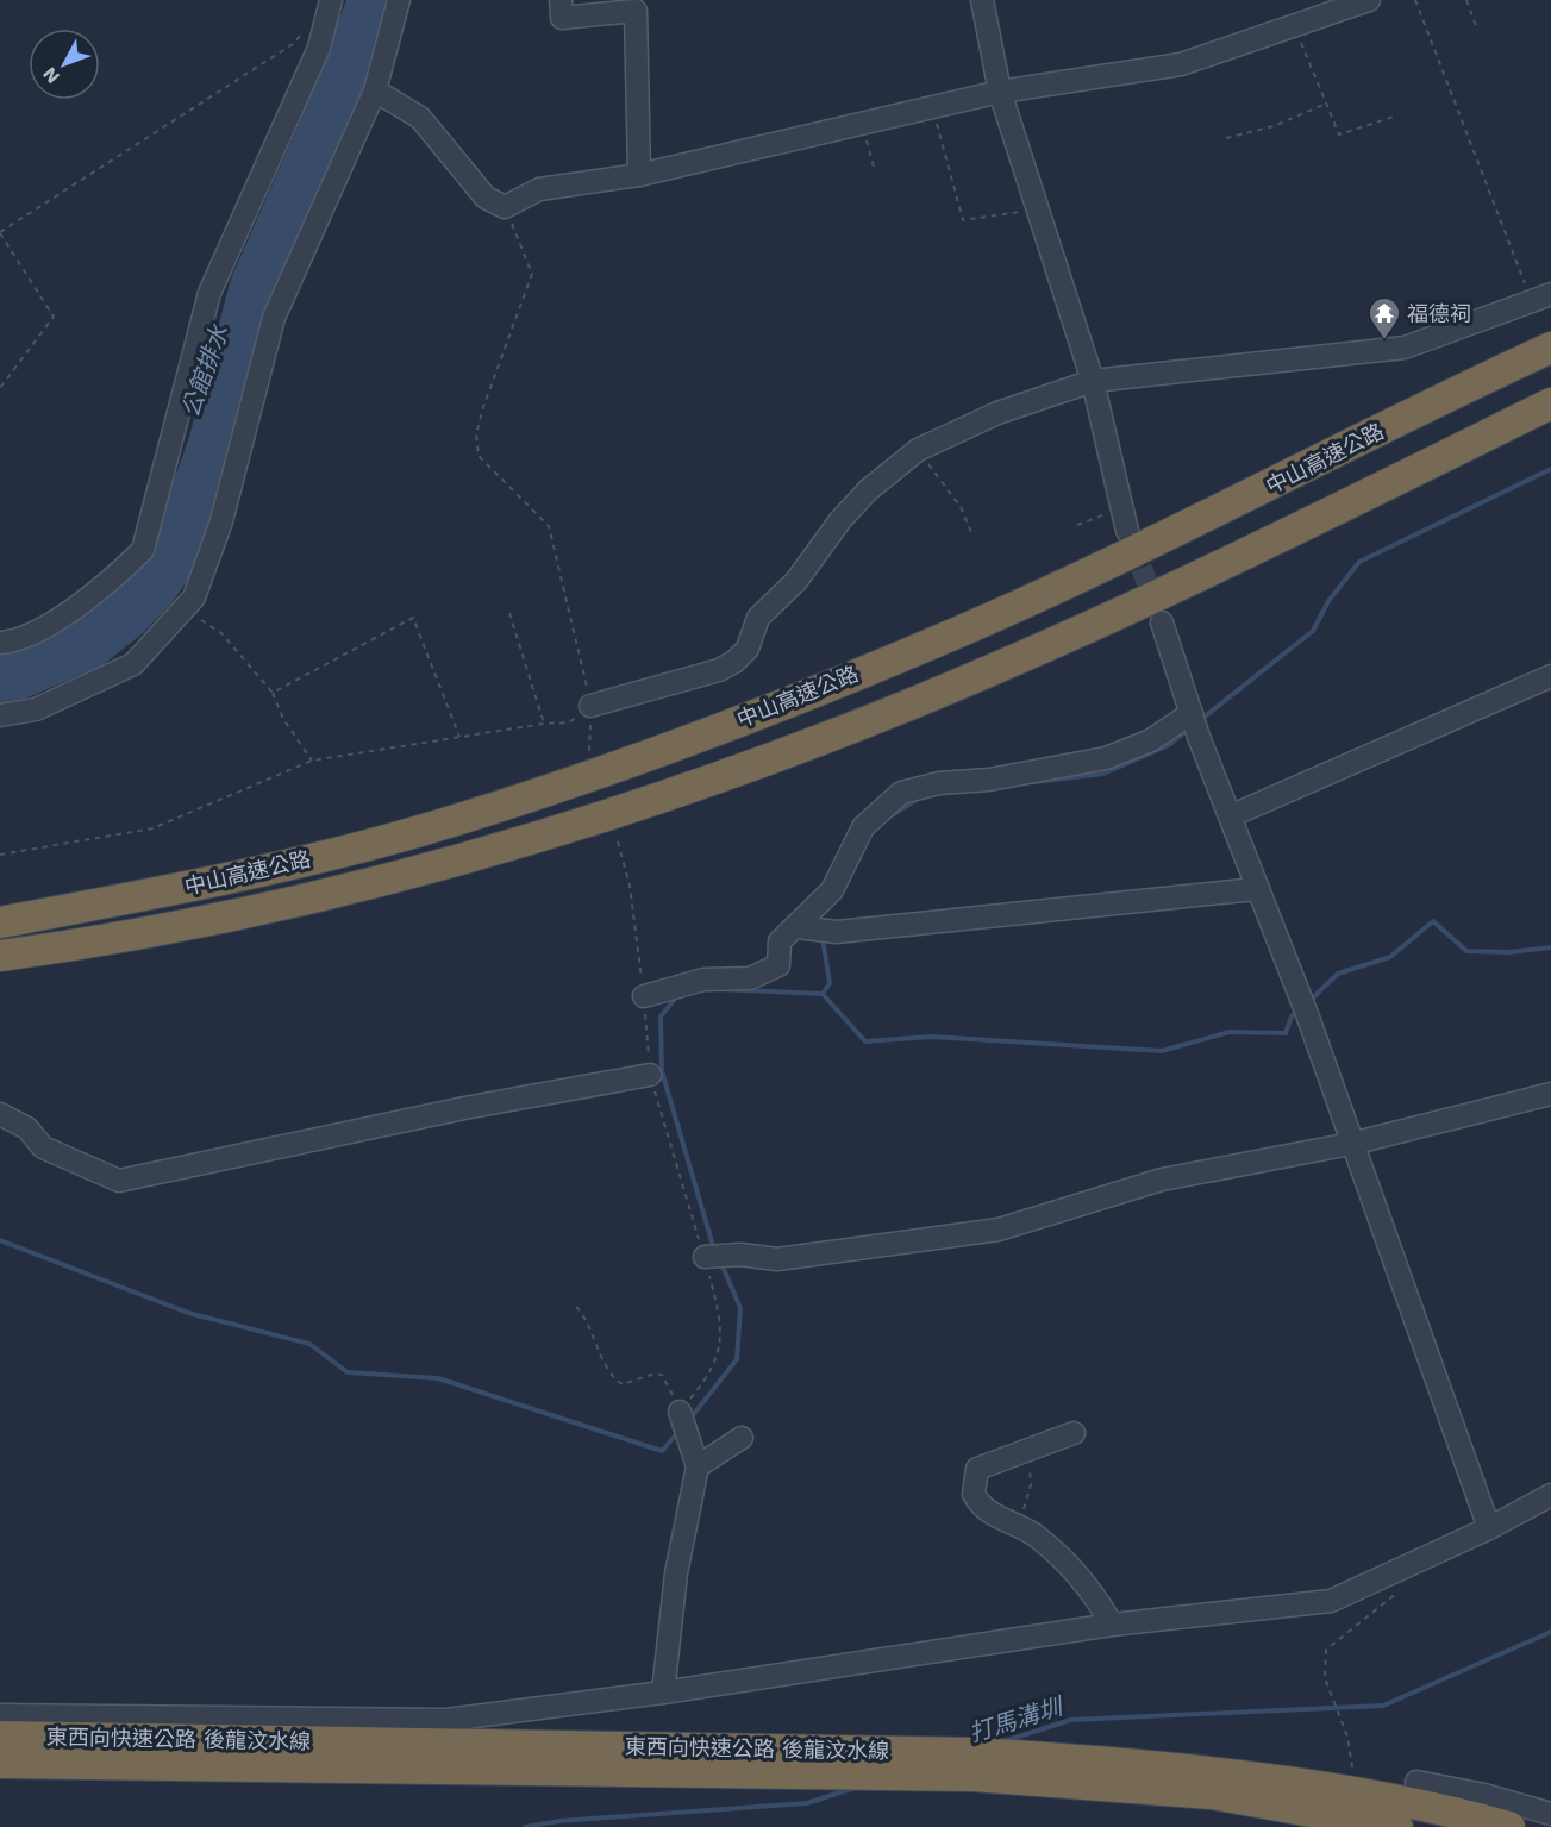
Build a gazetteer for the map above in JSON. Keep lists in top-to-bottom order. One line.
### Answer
{"streets":{"highway":["中山高速公路","東西向快速公路 後龍汶水線"]},"water":["公館排水","打馬溝圳"],"places":{"temple":["福德祠"]},"north":"bottom left"}
